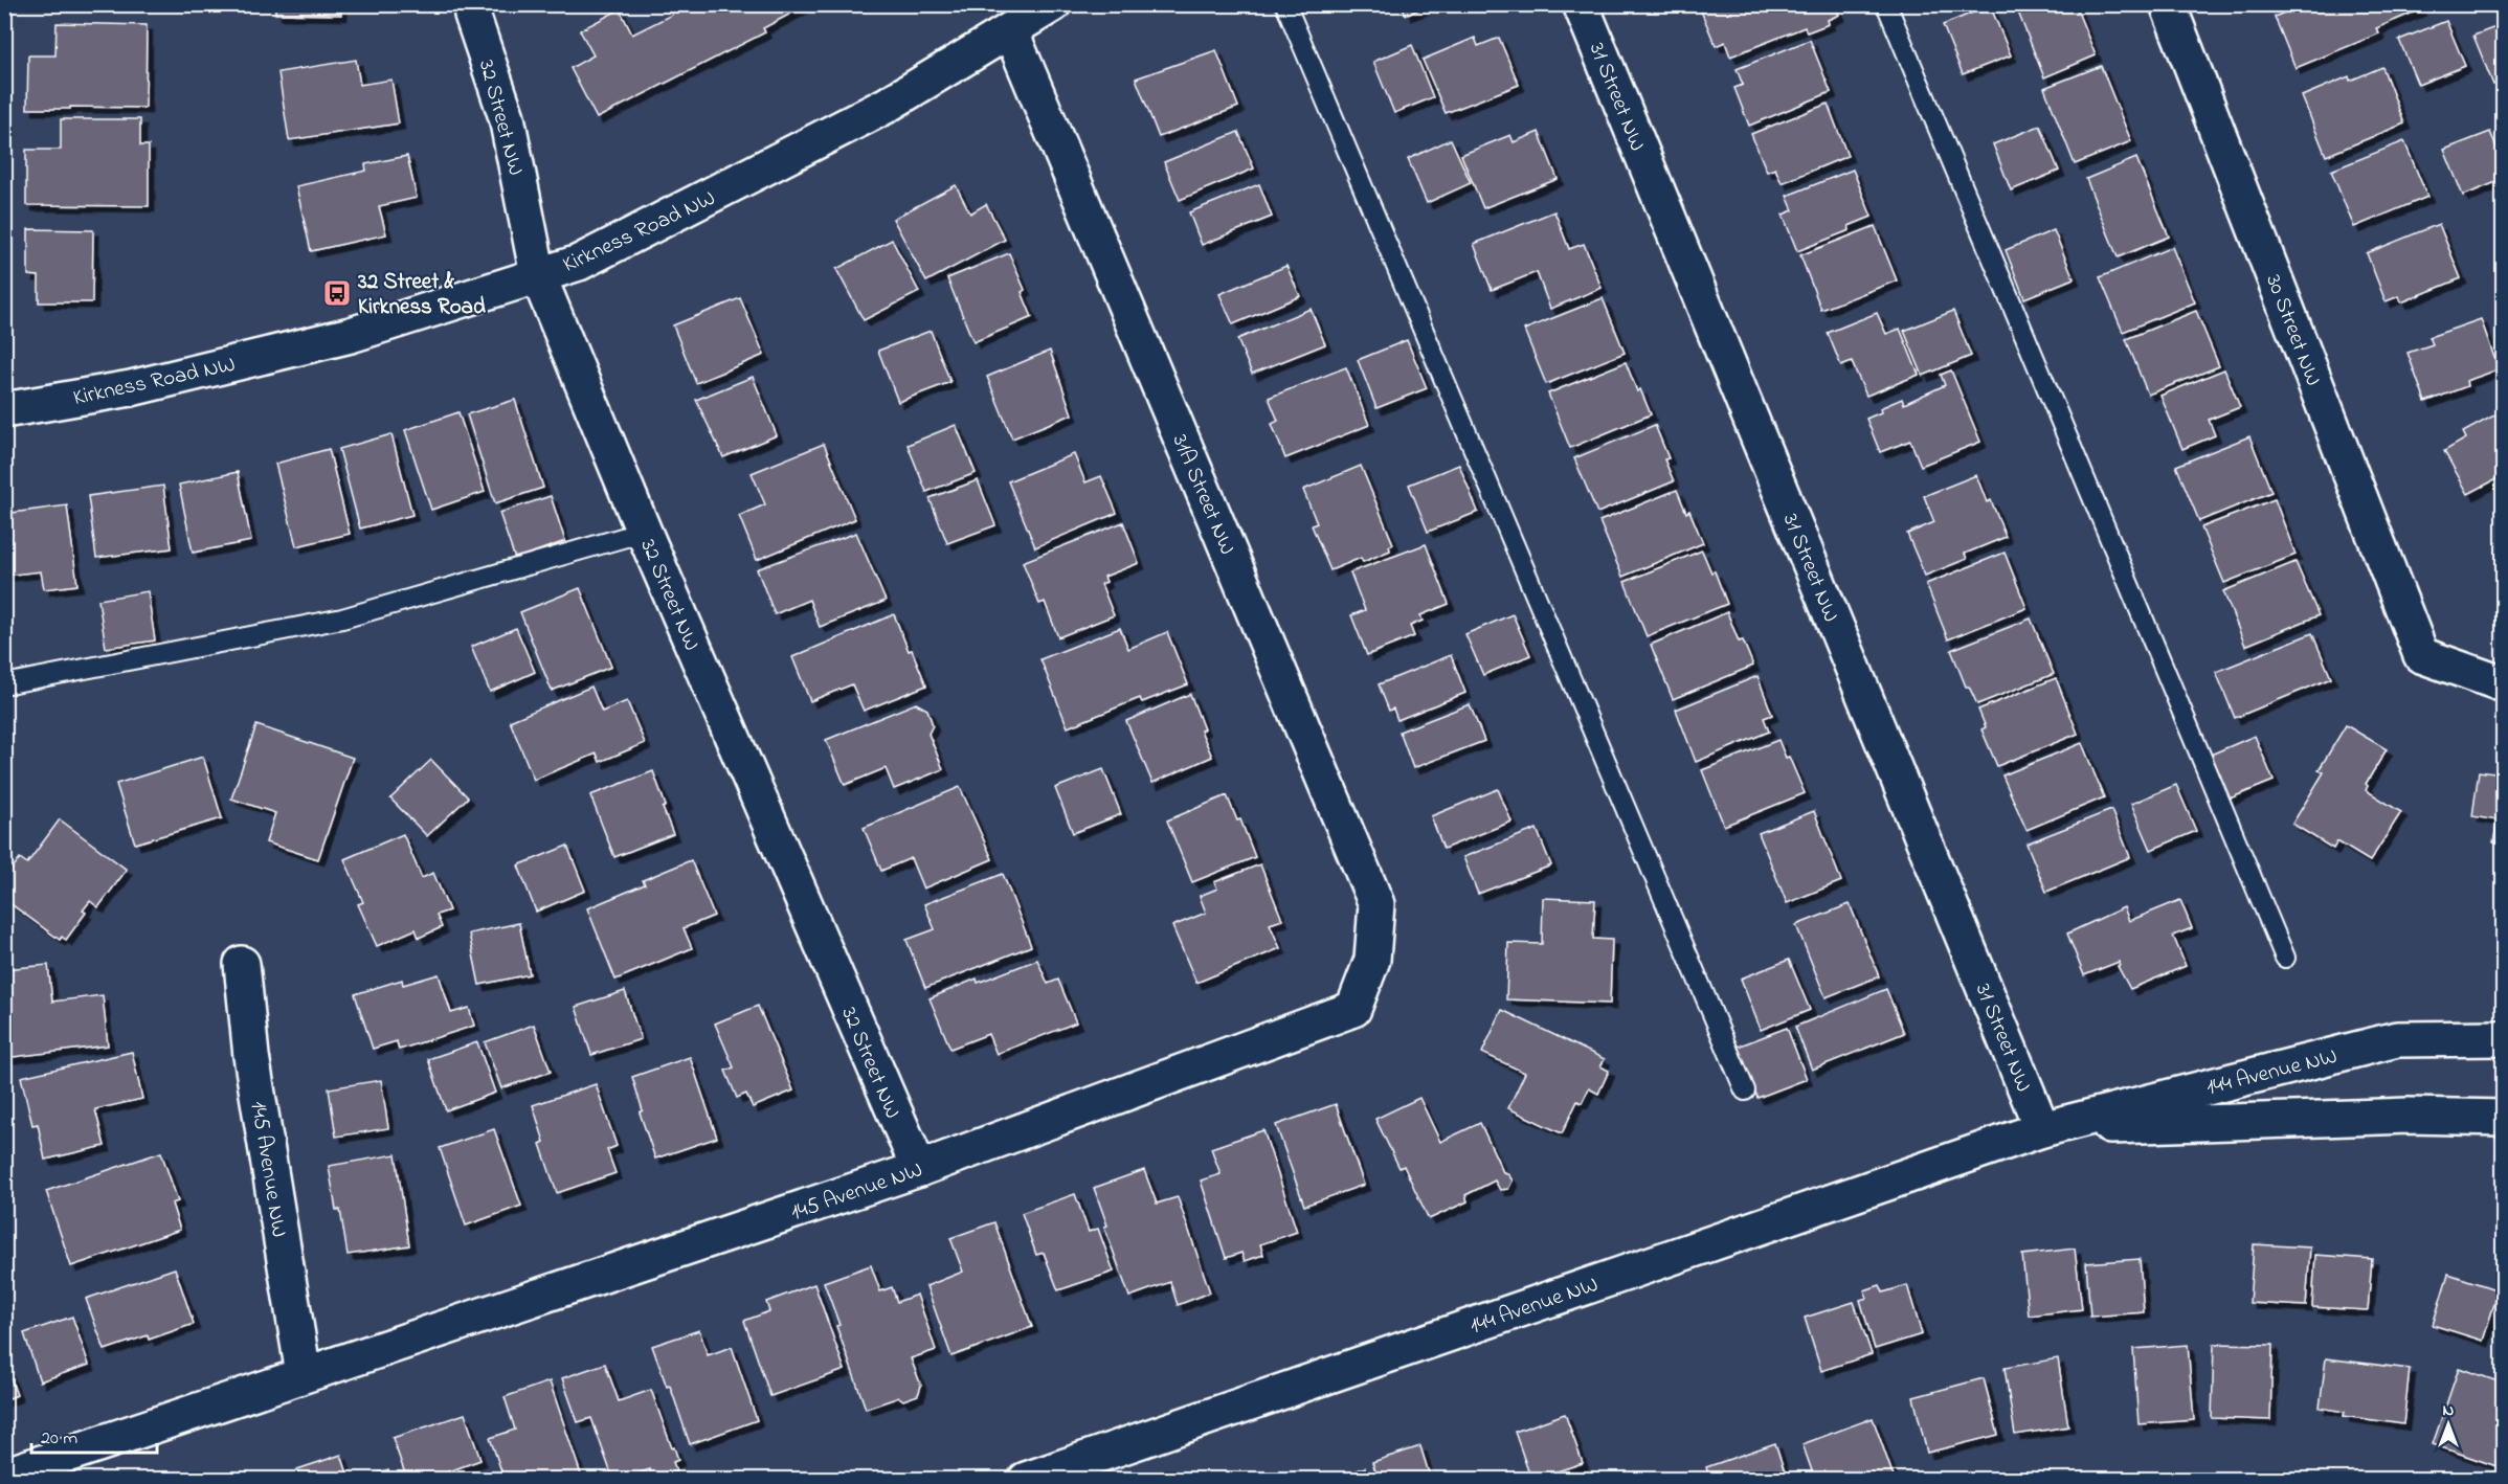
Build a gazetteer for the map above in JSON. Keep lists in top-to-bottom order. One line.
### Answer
{"streets":{"street":["31 Street NW","32 Street NW","Kirkness Road NW","30 Street NW","31A Street NW","144 Avenue NW","145 Avenue NW"]},"crossings":[["31 Street NW","144 Avenue NW"],["32 Street NW","Kirkness Road NW"],["32 Street NW","145 Avenue NW"],["Kirkness Road NW","31A Street NW"],["31A Street NW","145 Avenue NW"]],"places":{"bus stop":["32 Street & Kirkness Road"]},"scale_bar":"20 m","north":"top"}
